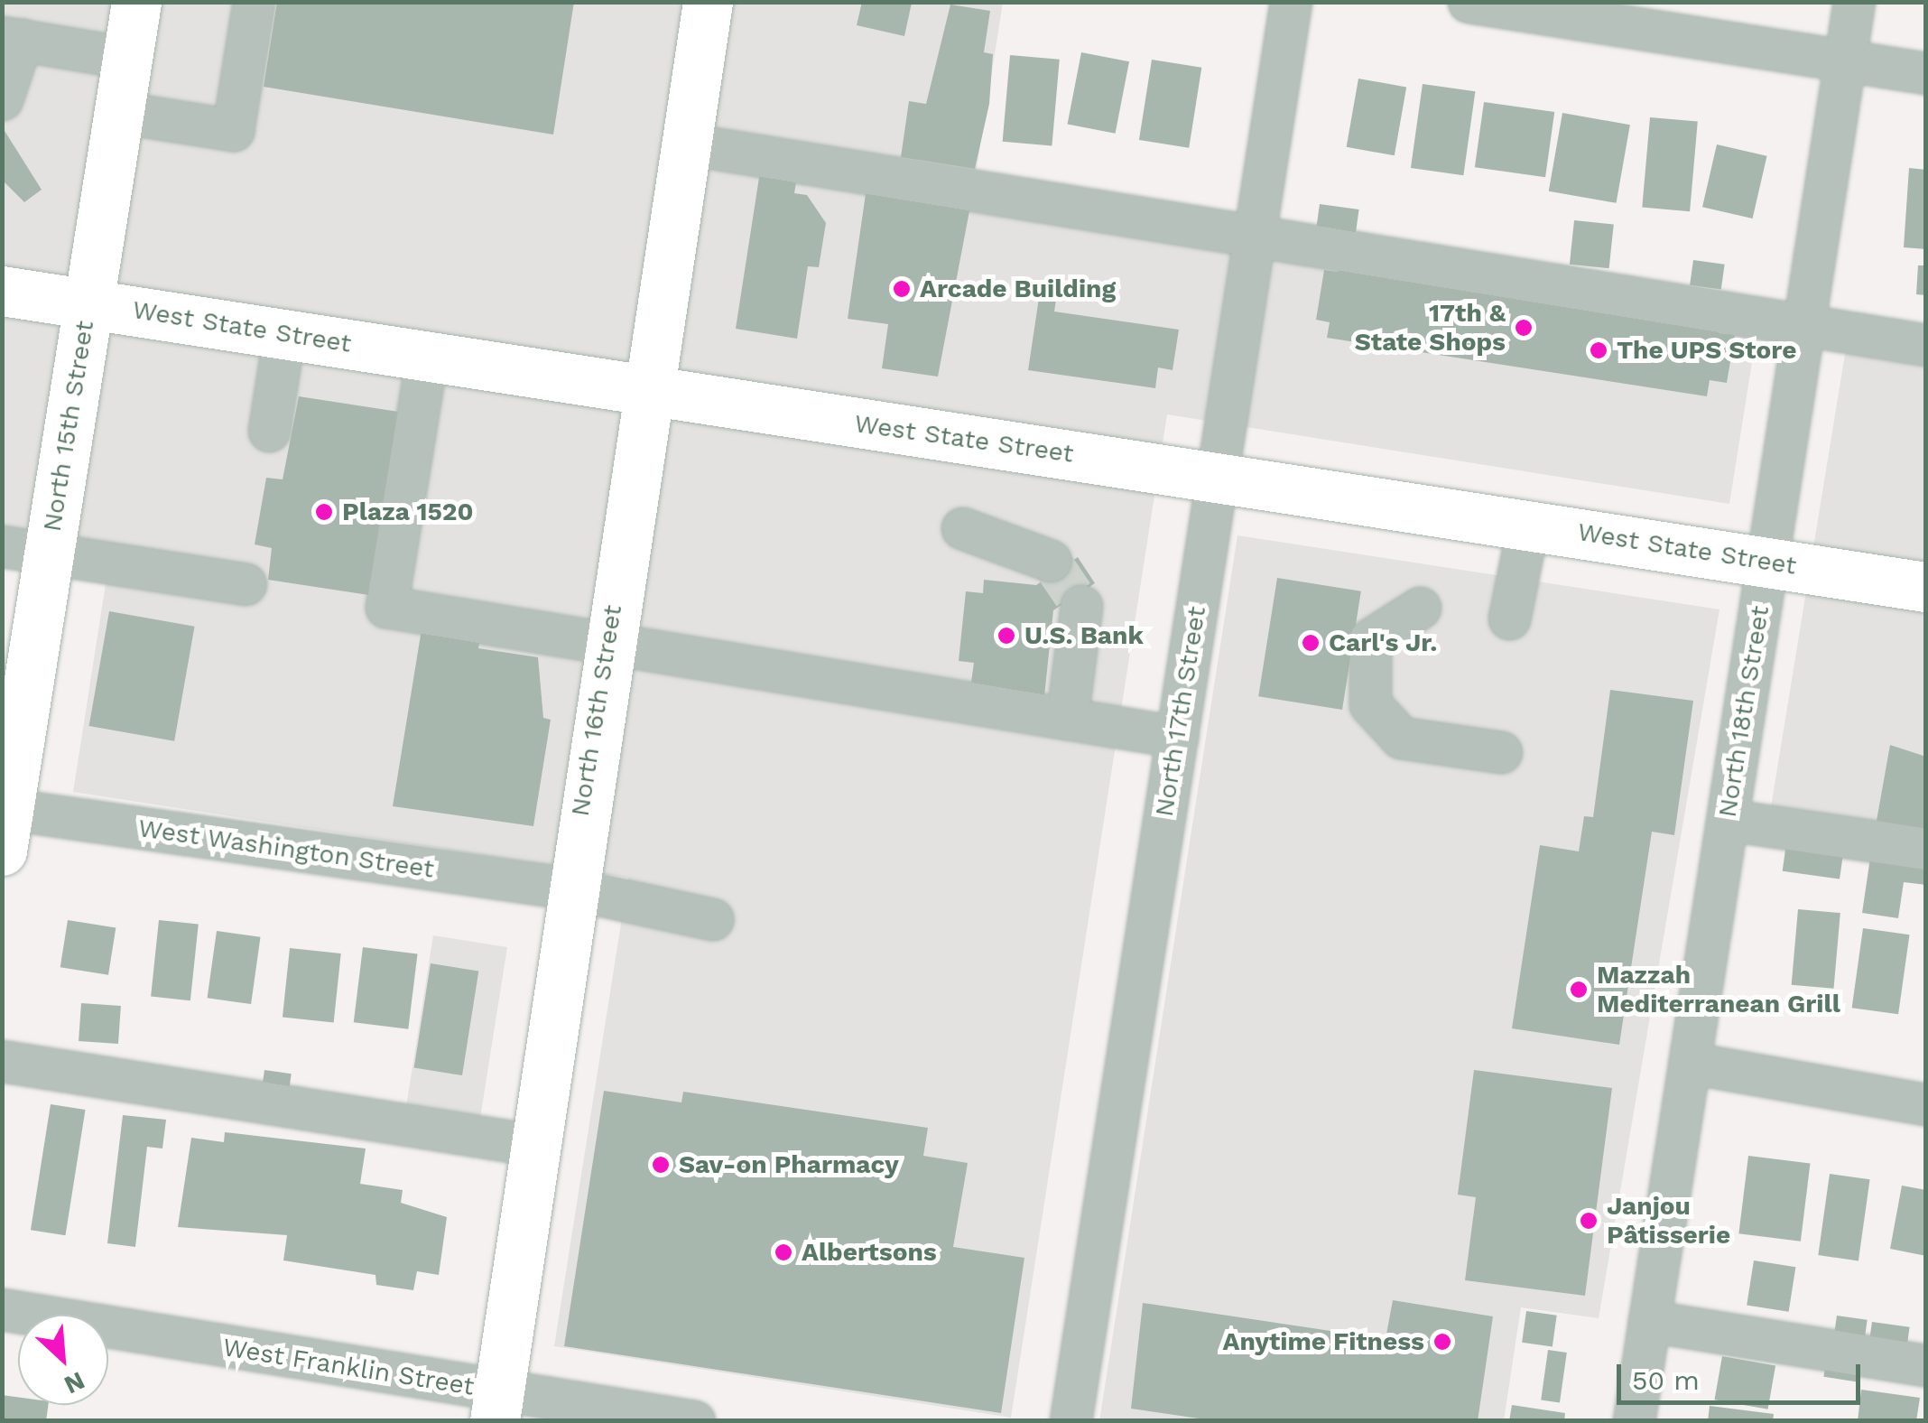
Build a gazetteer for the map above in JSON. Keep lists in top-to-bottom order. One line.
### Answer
{"streets":{"main road":["West State Street","North 15th Street","North 16th Street"],"street":["North 17th Street","North 18th Street","West Washington Street","West Franklin Street"]},"crossings":[["West State Street","North 15th Street"],["West State Street","North 16th Street"],["West State Street","North 17th Street"],["West State Street","North 18th Street"],["North 15th Street","West Washington Street"],["North 16th Street","West Washington Street"],["North 16th Street","West Franklin Street"]],"places":["Arcade Building","17th & State Shops","The UPS Store","Plaza 1520","U.S. Bank","Carl's Jr.","Mazzah Mediterranean Grill","Sav-on Pharmacy","Janjou Pâtisserie","Albertsons","Anytime Fitness"],"scale_bar":"50 m","north":"bottom right"}
